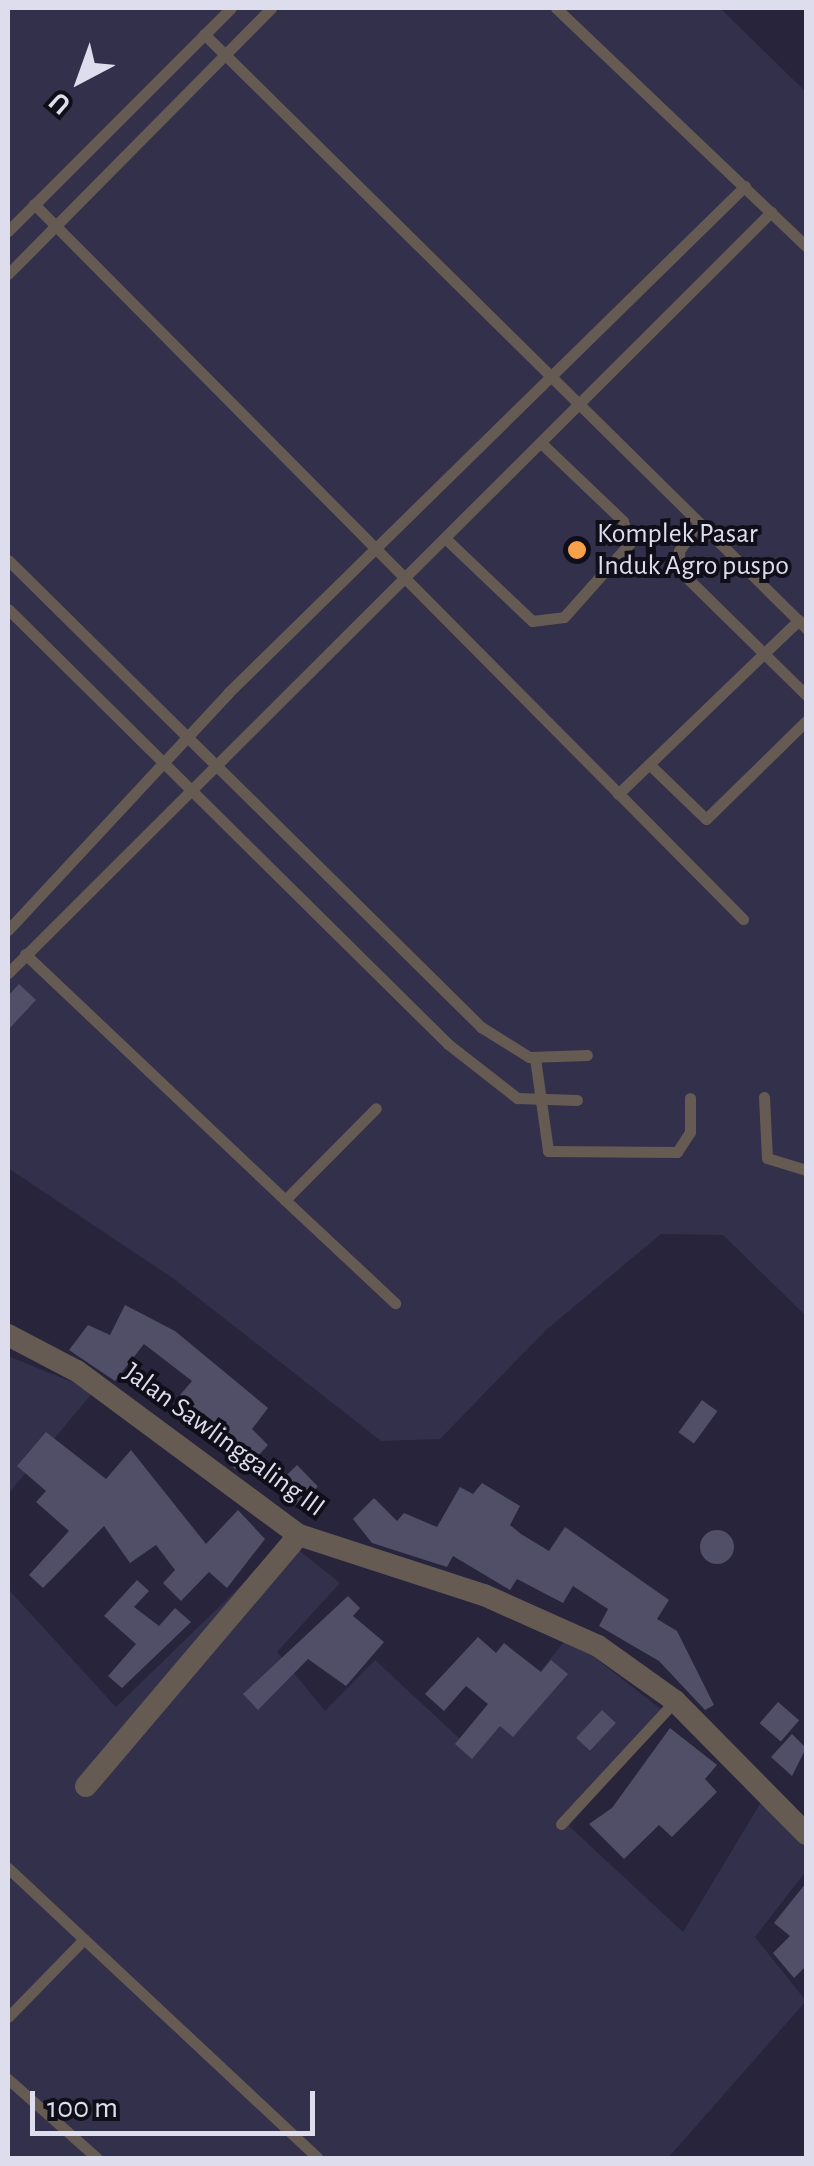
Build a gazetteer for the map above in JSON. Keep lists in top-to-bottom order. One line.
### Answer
{"streets":{"street":["Jalan Sawlinggaling III"]},"places":["Komplek Pasar Induk Agro puspo"],"scale_bar":"100 m","north":"bottom left"}
